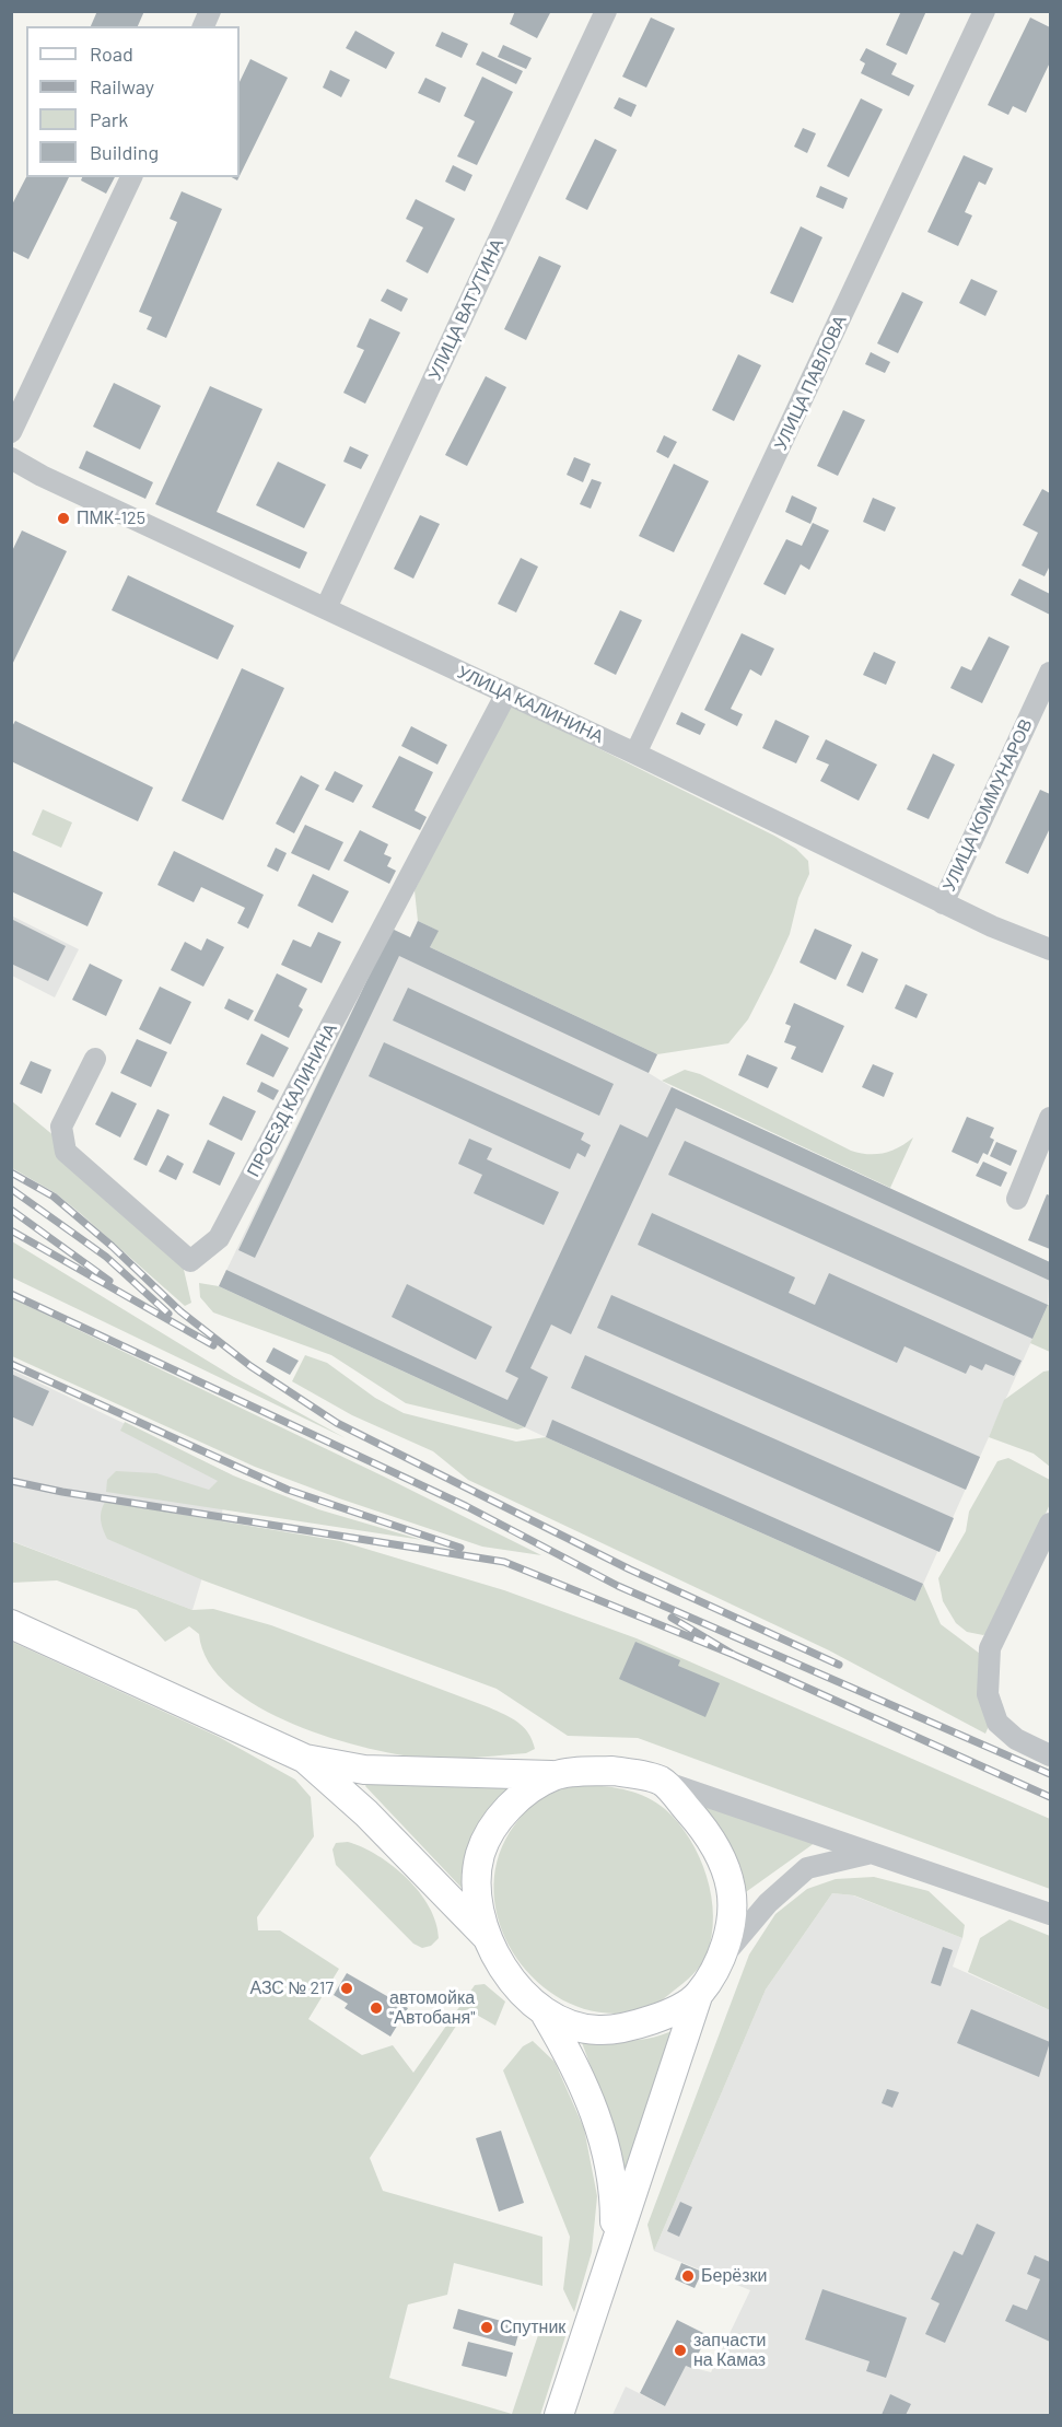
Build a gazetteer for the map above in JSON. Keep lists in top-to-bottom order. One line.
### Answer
{"streets":{"street":["УЛИЦА ВАТУТИНА","УЛИЦА ПАВЛОВА","УЛИЦА КАЛИНИНА","УЛИЦА КОММУНАРОВ","ПРОЕЗД КАЛИНИНА"]},"crossings":[["УЛИЦА ВАТУТИНА","УЛИЦА КАЛИНИНА"],["УЛИЦА ПАВЛОВА","УЛИЦА КАЛИНИНА"],["УЛИЦА КАЛИНИНА","УЛИЦА КОММУНАРОВ"],["УЛИЦА КАЛИНИНА","ПРОЕЗД КАЛИНИНА"]],"places":["ПМК-125","АЗС № 217","автомойка \"Автобаня\"","Берёзки","Спутник","запчасти на Камаз"],"legend":["Road","Railway","Park","Building"]}
